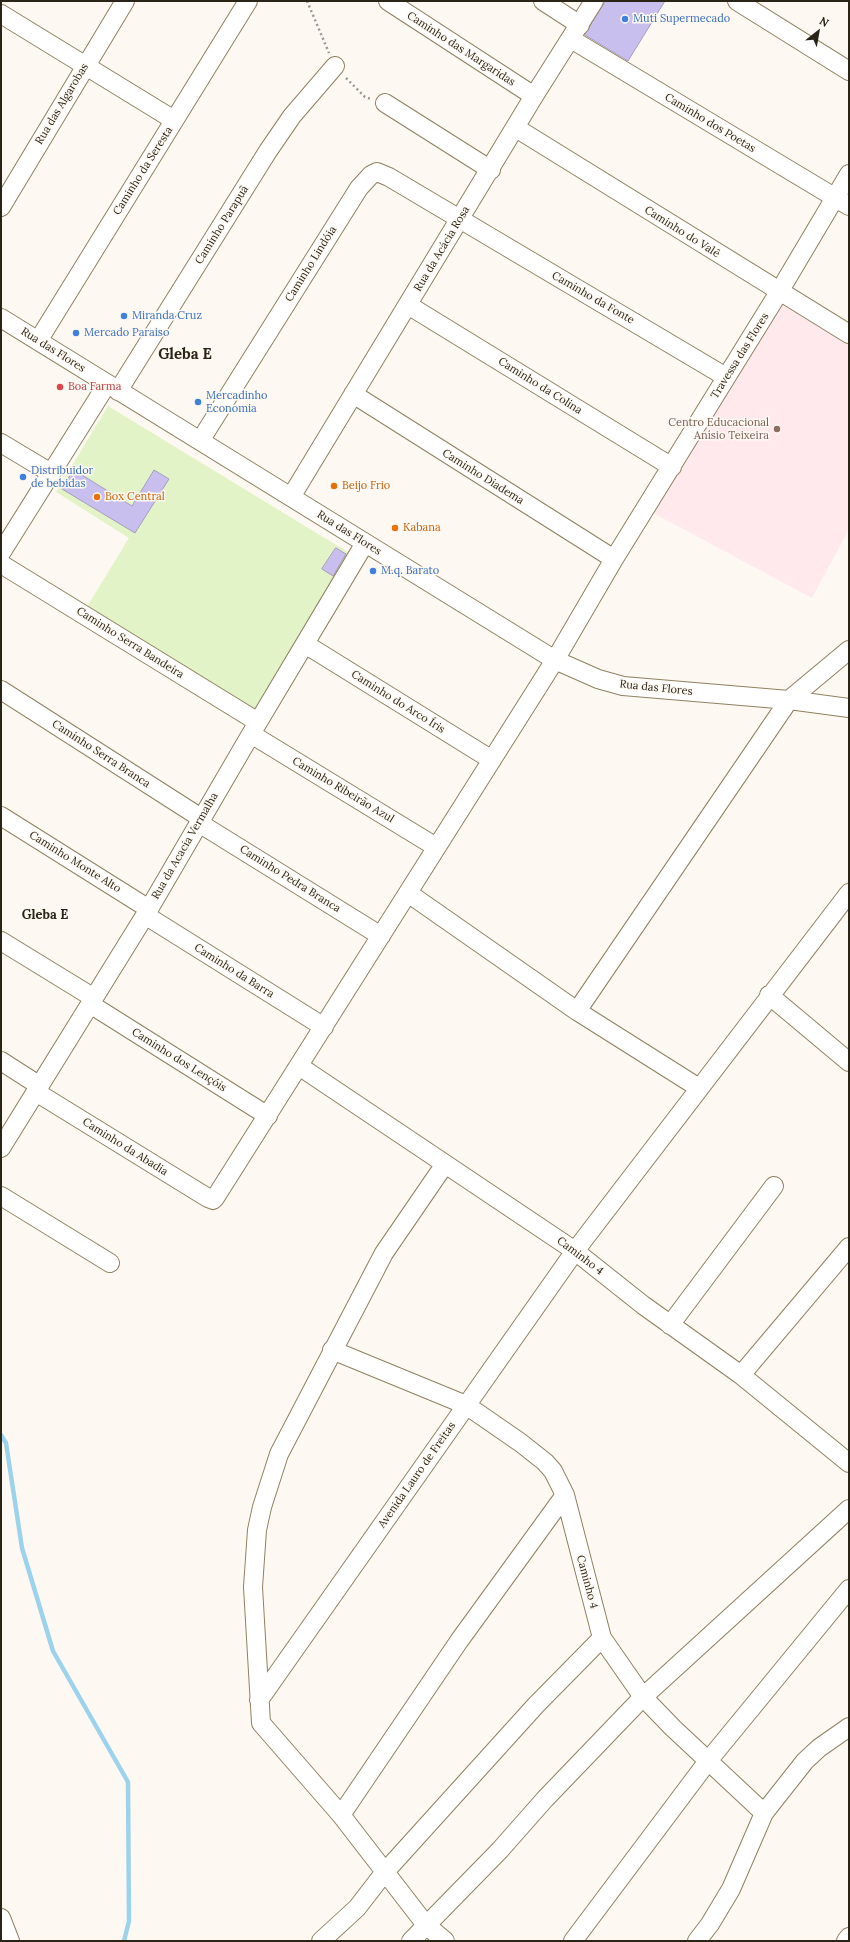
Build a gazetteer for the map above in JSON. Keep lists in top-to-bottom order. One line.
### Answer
{"streets":{"street":["Caminho das Margaridas","Rua das Algarobas","Caminho dos Poetas","Caminho da Seresta","Caminho Parapuã","Caminho do Valê","Rua da Acácia Rosa","Caminho Lindóia","Caminho da Fonte","Rua das Flores","Travessa das Flores","Caminho da Colina","Caminho Diadema","Caminho Serra Bandeira","Caminho do Arco Íris","Caminho Serra Branca","Caminho Ribeirão Azul","Rua da Acacia Vermalha","Caminho Monte Alto","Caminho Pedra Branca","Caminho da Barra","Caminho dos Lençóis","Caminho da Abadia","Caminho 4","Avenida Lauro de Freitas"]},"crossings":[["Caminho das Margaridas","Rua da Acácia Rosa"],["Caminho dos Poetas","Rua da Acácia Rosa"],["Caminho dos Poetas","Travessa das Flores"],["Caminho da Seresta","Rua das Flores"],["Caminho Parapuã","Rua das Flores"],["Caminho do Valê","Rua da Acácia Rosa"],["Caminho do Valê","Travessa das Flores"],["Rua da Acácia Rosa","Caminho Lindóia"],["Rua da Acácia Rosa","Caminho da Fonte"],["Rua da Acácia Rosa","Rua das Flores"],["Rua da Acácia Rosa","Caminho da Colina"],["Rua da Acácia Rosa","Caminho Diadema"],["Caminho Lindóia","Caminho da Fonte"],["Caminho Lindóia","Rua das Flores"],["Caminho da Fonte","Travessa das Flores"],["Rua das Flores","Travessa das Flores"],["Rua das Flores","Rua da Acacia Vermalha"],["Travessa das Flores","Caminho da Colina"],["Travessa das Flores","Caminho Diadema"],["Travessa das Flores","Caminho do Arco Íris"],["Travessa das Flores","Caminho Ribeirão Azul"],["Travessa das Flores","Caminho Pedra Branca"],["Travessa das Flores","Caminho da Barra"],["Travessa das Flores","Caminho dos Lençóis"],["Travessa das Flores","Caminho da Abadia"],["Travessa das Flores","Caminho 4"],["Caminho Serra Bandeira","Caminho Ribeirão Azul"],["Caminho Serra Bandeira","Rua da Acacia Vermalha"],["Caminho do Arco Íris","Rua da Acacia Vermalha"],["Caminho Serra Branca","Rua da Acacia Vermalha"],["Caminho Serra Branca","Caminho Pedra Branca"],["Caminho Ribeirão Azul","Rua da Acacia Vermalha"],["Rua da Acacia Vermalha","Caminho Monte Alto"],["Rua da Acacia Vermalha","Caminho Pedra Branca"],["Rua da Acacia Vermalha","Caminho da Barra"],["Rua da Acacia Vermalha","Caminho dos Lençóis"],["Rua da Acacia Vermalha","Caminho da Abadia"],["Caminho Monte Alto","Caminho da Barra"],["Caminho 4","Avenida Lauro de Freitas"]],"districts":["Gleba E","Gleba E"],"places":["Muti Supermecado","Miranda Cruz","Mercado Paraiso","Boa Farma","Mercadinho Economia","Centro Educacional Anísio Teixeira","Distribuidor de bebidas","Beijo Frio","Box Central","Kabana","M.q. Barato"],"north":"top right"}
